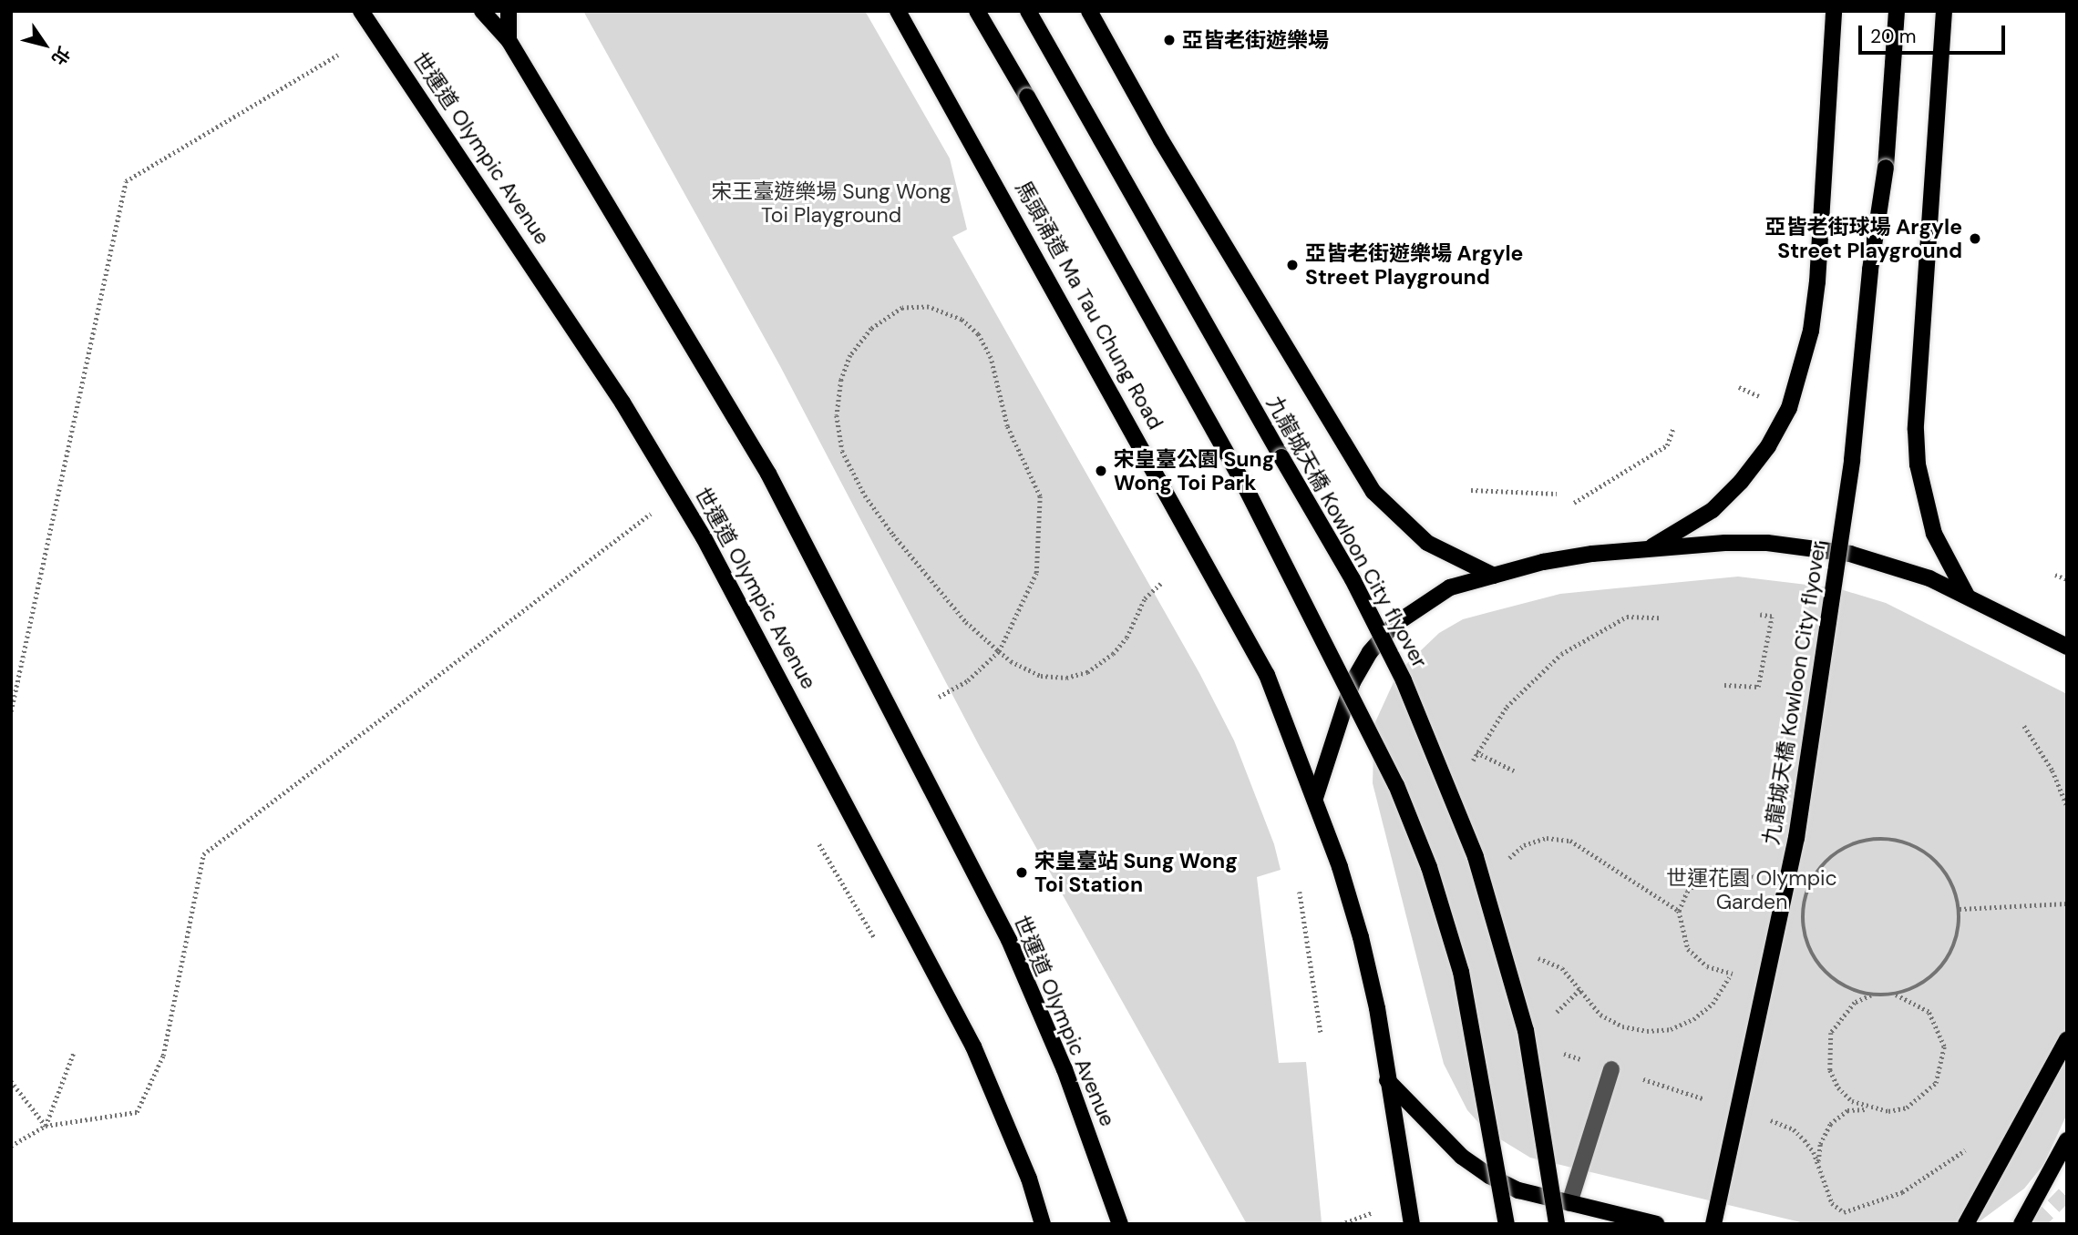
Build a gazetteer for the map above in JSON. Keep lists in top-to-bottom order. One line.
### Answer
{"streets":{"main road":["世運道 Olympic Avenue","馬頭涌道 Ma Tau Chung Road","九龍城天橋 Kowloon City flyover"]},"parks":["宋王臺遊樂場 Sung Wong Toi Playground","世運花園 Olympic Garden"],"places":["亞皆老街遊樂場","亞皆老街球場 Argyle Street Playground","亞皆老街遊樂場 Argyle Street Playground","宋皇臺公園 Sung Wong Toi Park","宋皇臺站 Sung Wong Toi Station"],"scale_bar":"20 m","north":"bottom right"}
